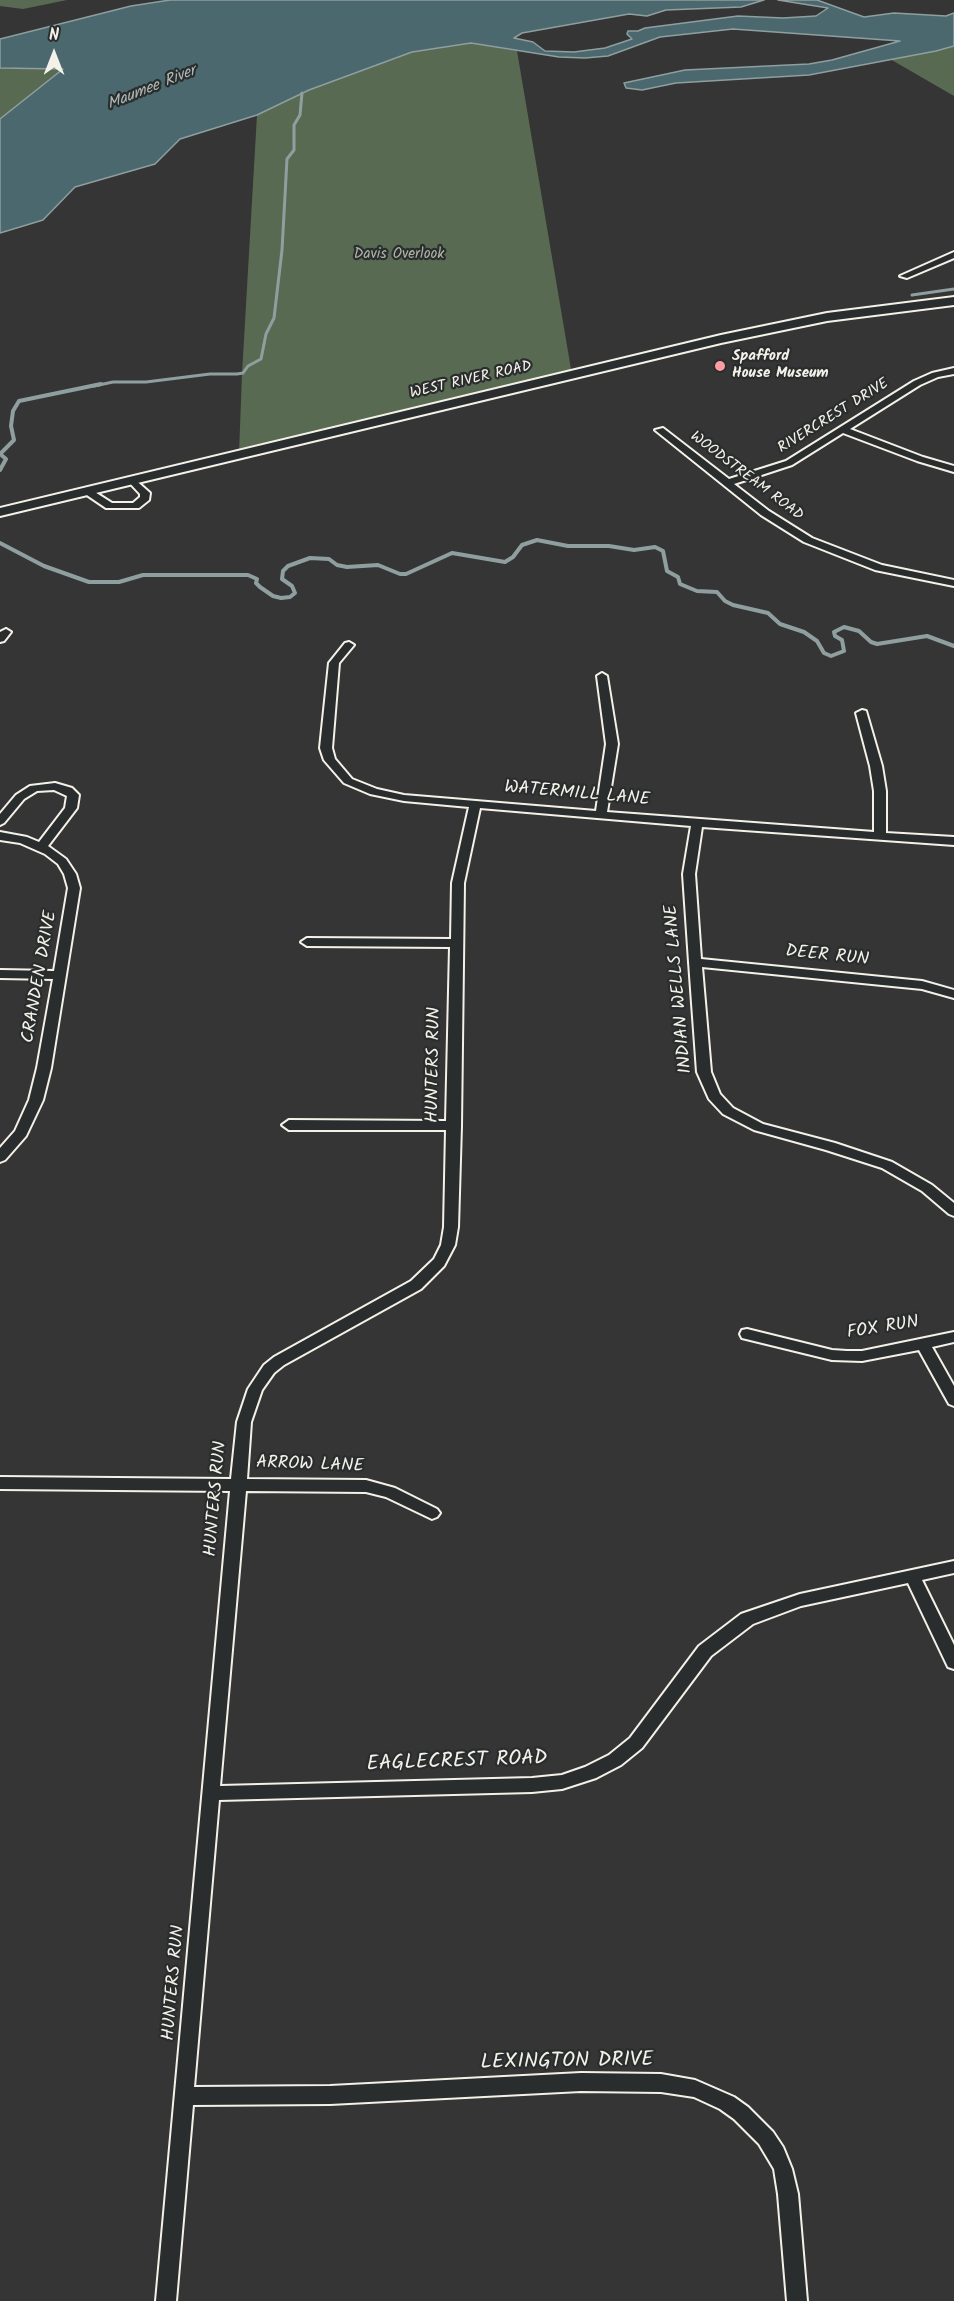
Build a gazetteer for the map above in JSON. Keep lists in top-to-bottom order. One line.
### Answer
{"streets":{"main road":["WEST RIVER ROAD"],"street":["RIVERCREST DRIVE","WOODSTREAM ROAD","WATERMILL LANE","DEER RUN","CRANDEN DRIVE","INDIAN WELLS LANE","HUNTERS RUN","FOX RUN","ARROW LANE","EAGLECREST ROAD","LEXINGTON DRIVE"]},"crossings":[["RIVERCREST DRIVE","WOODSTREAM ROAD"],["WATERMILL LANE","INDIAN WELLS LANE"],["WATERMILL LANE","HUNTERS RUN"],["DEER RUN","INDIAN WELLS LANE"],["HUNTERS RUN","ARROW LANE"],["HUNTERS RUN","EAGLECREST ROAD"],["HUNTERS RUN","LEXINGTON DRIVE"]],"water":["Maumee River"],"parks":["Davis Overlook"],"places":["Spafford House Museum"],"north":"top"}
